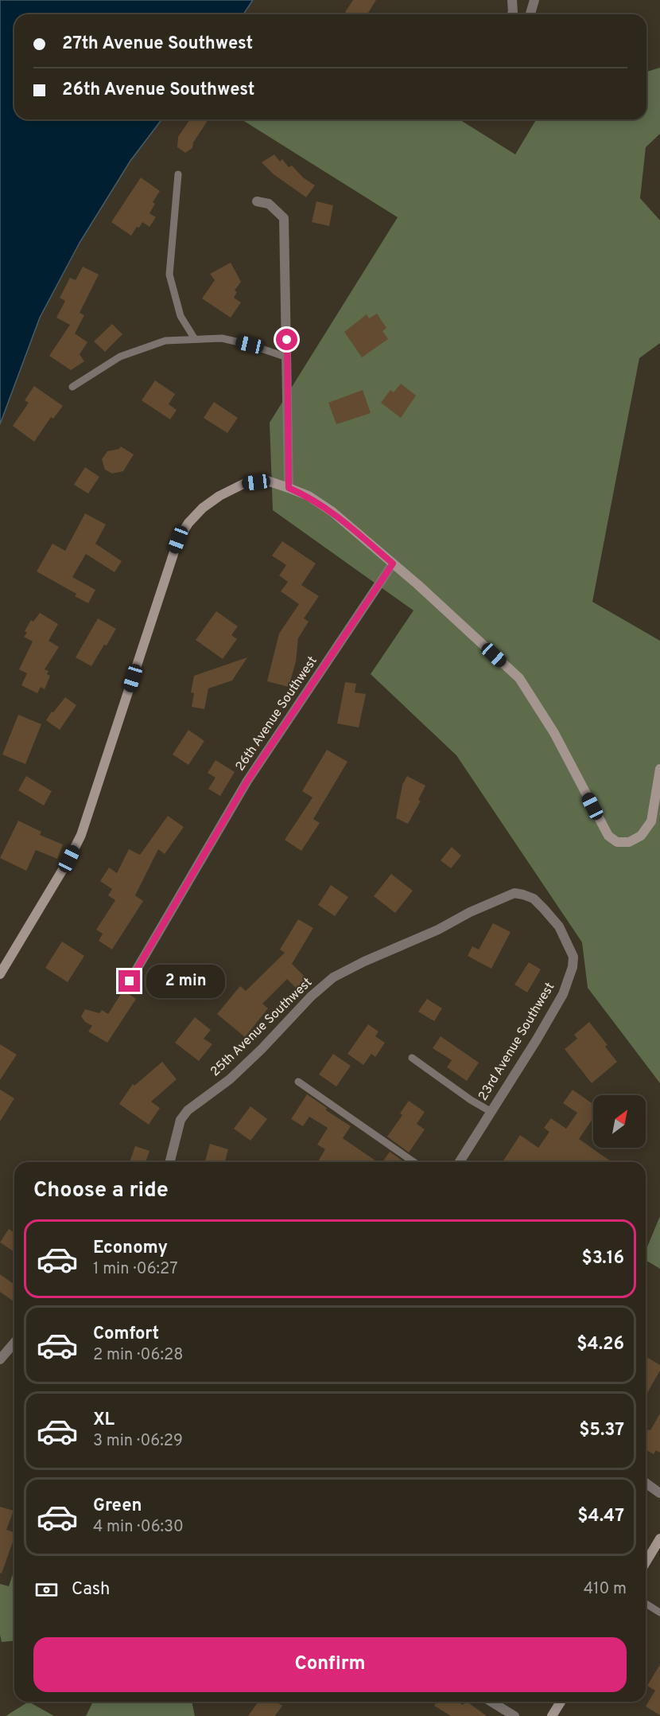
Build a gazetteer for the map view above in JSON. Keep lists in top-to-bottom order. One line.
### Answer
{"streets":{"street":["26th Avenue Southwest","25th Avenue Southwest","23rd Avenue Southwest"]},"crossings":[["25th Avenue Southwest","23rd Avenue Southwest"]],"north":"top right","page":{"banner":["27th Avenue Southwest","26th Avenue Southwest"],"bubble":"2 min","heading":"Choose a ride","list":[{"name":"Economy","note":"1 min · 06:27","value":"$3.16"},{"name":"Comfort","note":"2 min · 06:28","value":"$4.26"},{"name":"XL","note":"3 min · 06:29","value":"$5.37"},{"name":"Green","note":"4 min · 06:30","value":"$4.47"}],"pay":["Cash","410 m"],"buttons":"Confirm"}}
